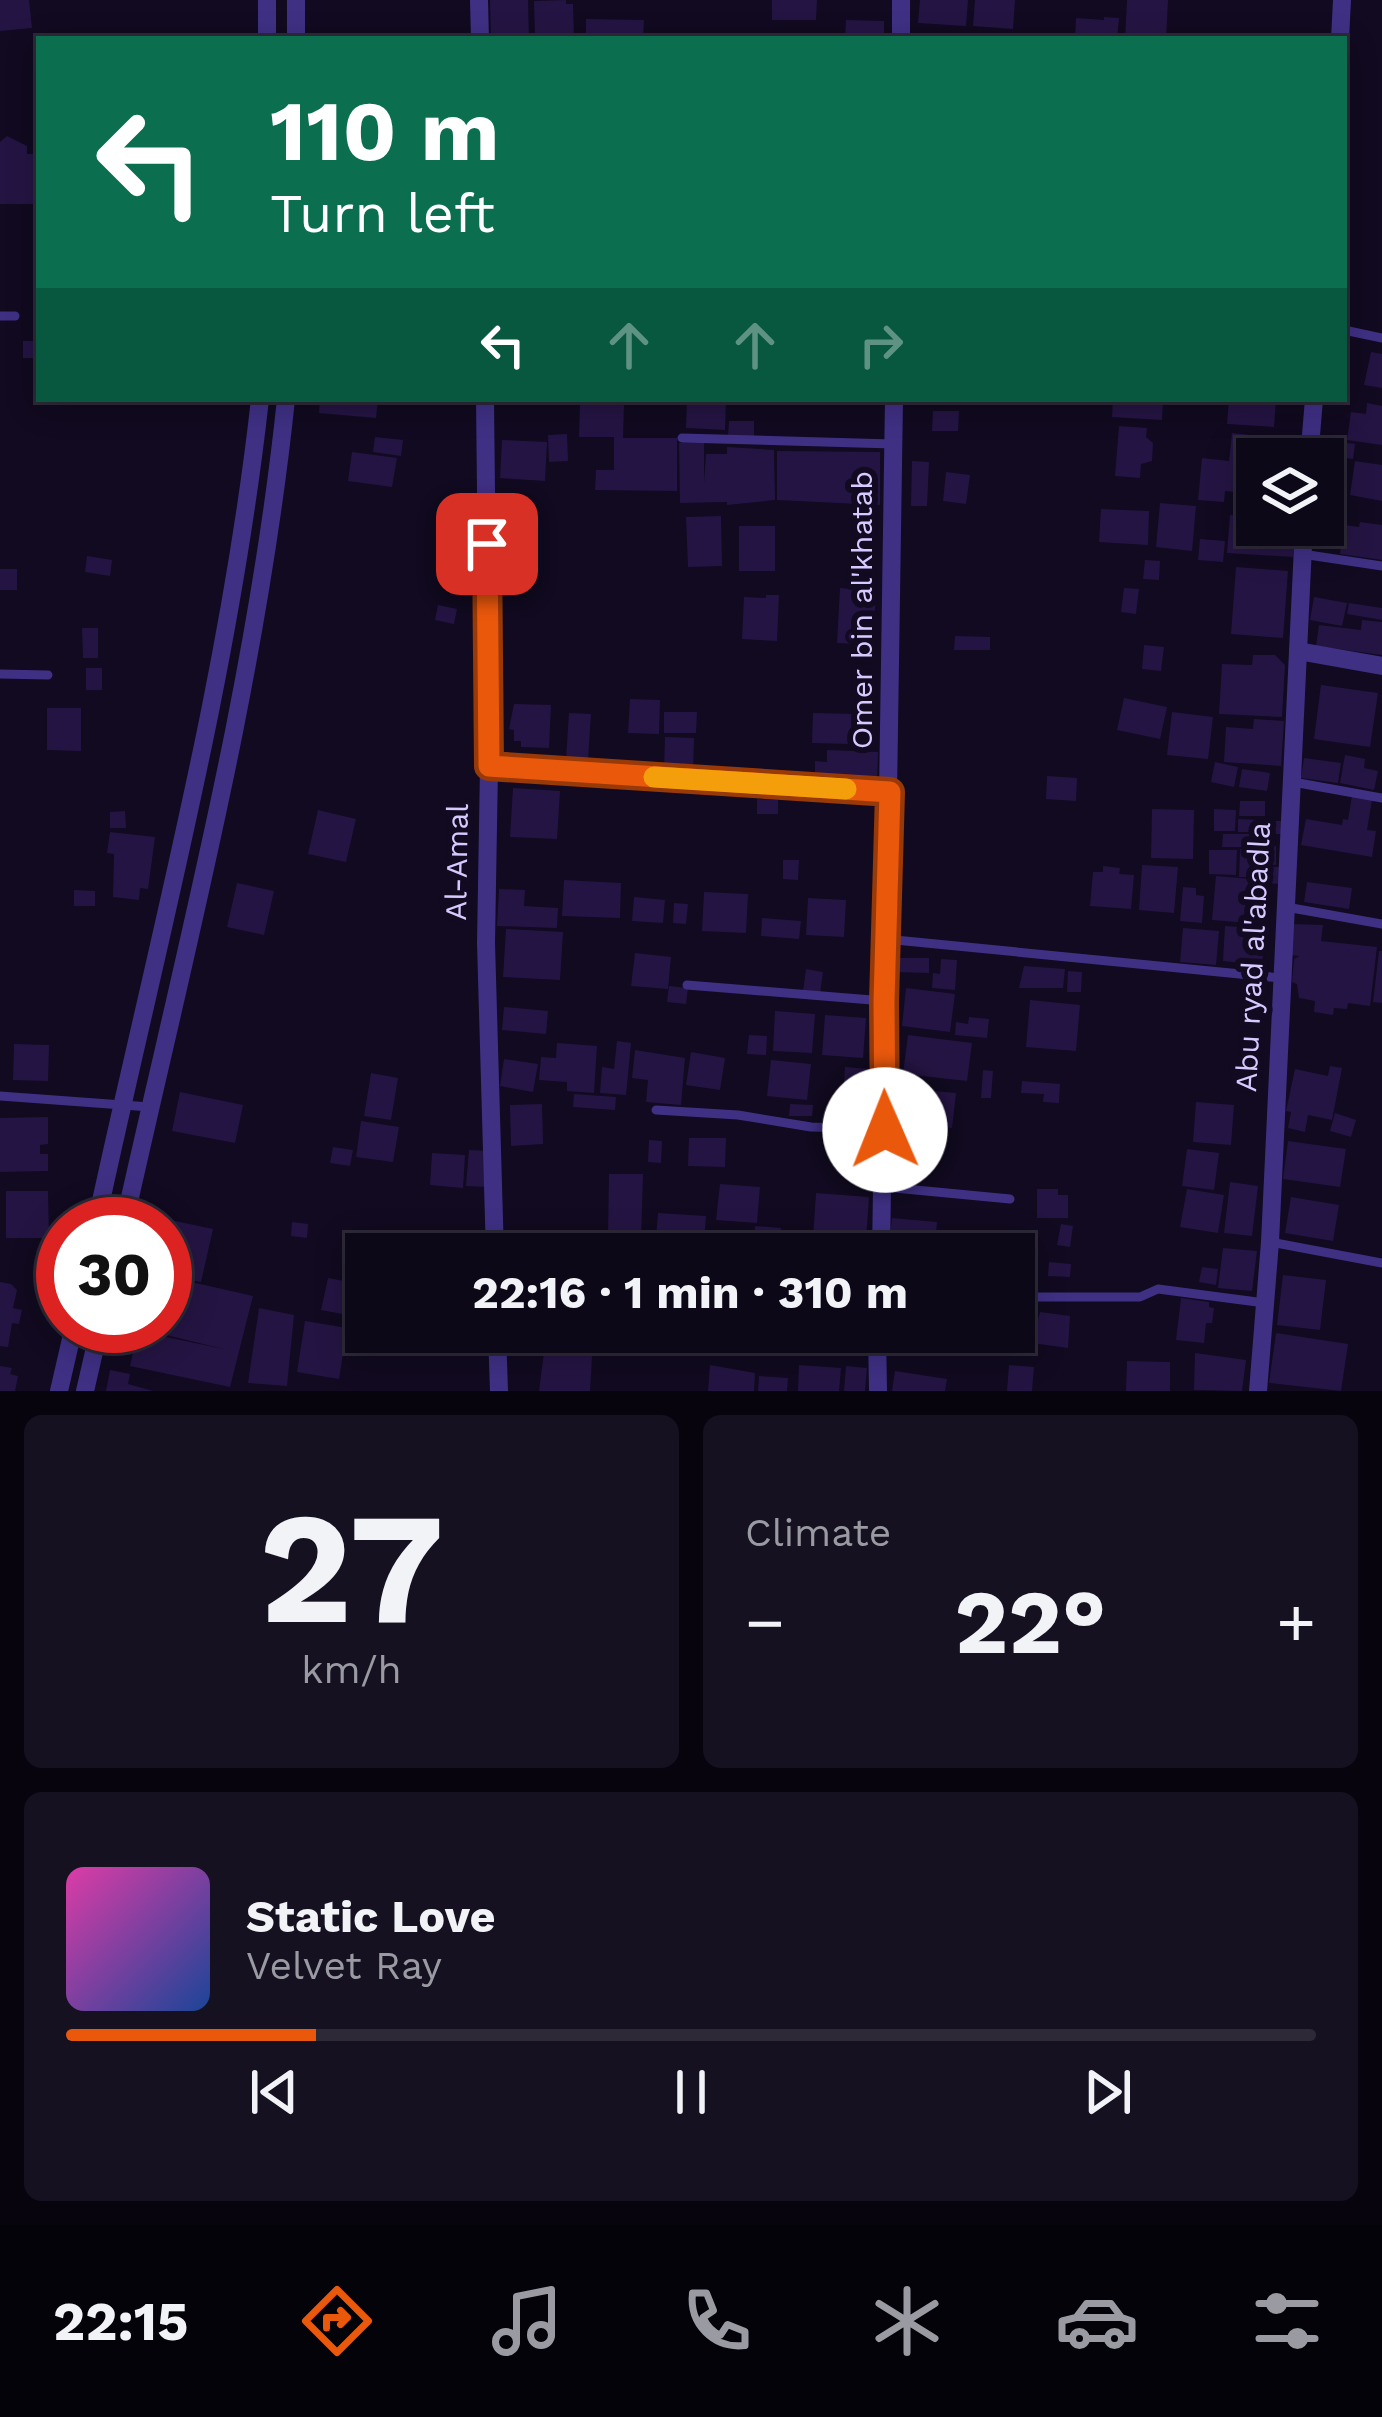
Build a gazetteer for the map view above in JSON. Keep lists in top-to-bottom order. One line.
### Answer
{"streets":{"street":["Omer bin al'khatab","Al-Amal","Abu ryad al'abadla"]},"page":{"turn":["110 m","Turn left"],"limit":"30","trip":"22:16 · 1 min · 310 m","tile":[["27","km/h"],"Climate"],"heat":["−","22°","+"],"song":["Static Love","Velvet Ray"],"tabs":"22:15"}}
